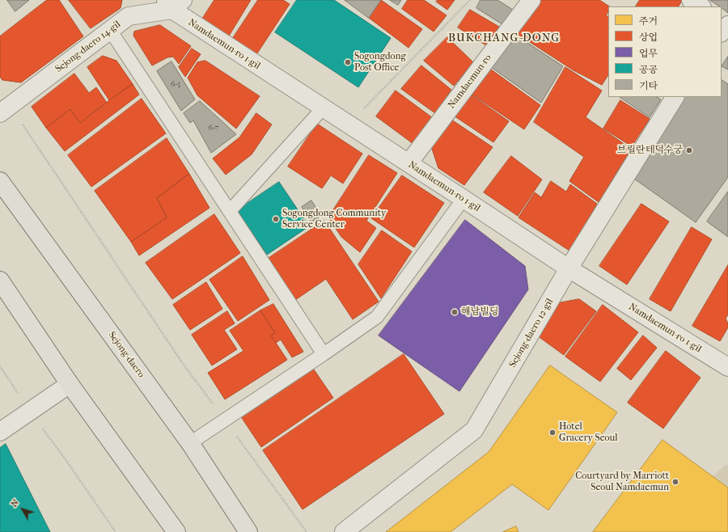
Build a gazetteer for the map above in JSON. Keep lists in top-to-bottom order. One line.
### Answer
{"streets":{"main road":["Sejong-daero"],"street":["Namdaemun-ro 1-gil","Sejong-daero 14-gil","Namdaemun-ro","Sejong-daero 12-gil"]},"crossings":[["Namdaemun-ro 1-gil","Sejong-daero 14-gil"],["Namdaemun-ro 1-gil","Namdaemun-ro"],["Namdaemun-ro 1-gil","Sejong-daero 12-gil"]],"districts":["BUKCHANG-DONG"],"places":["Sogongdong Post Office","브릴란테덕수궁","Sogongdong Community Service Center","해남빌딩","Hotel Gracery Seoul","Courtyard by Marriott Seoul Namdaemun"],"house_numbers":["6-3","6-7"],"legend":["주거","상업","업무","공공","기타"],"north":"top left"}
